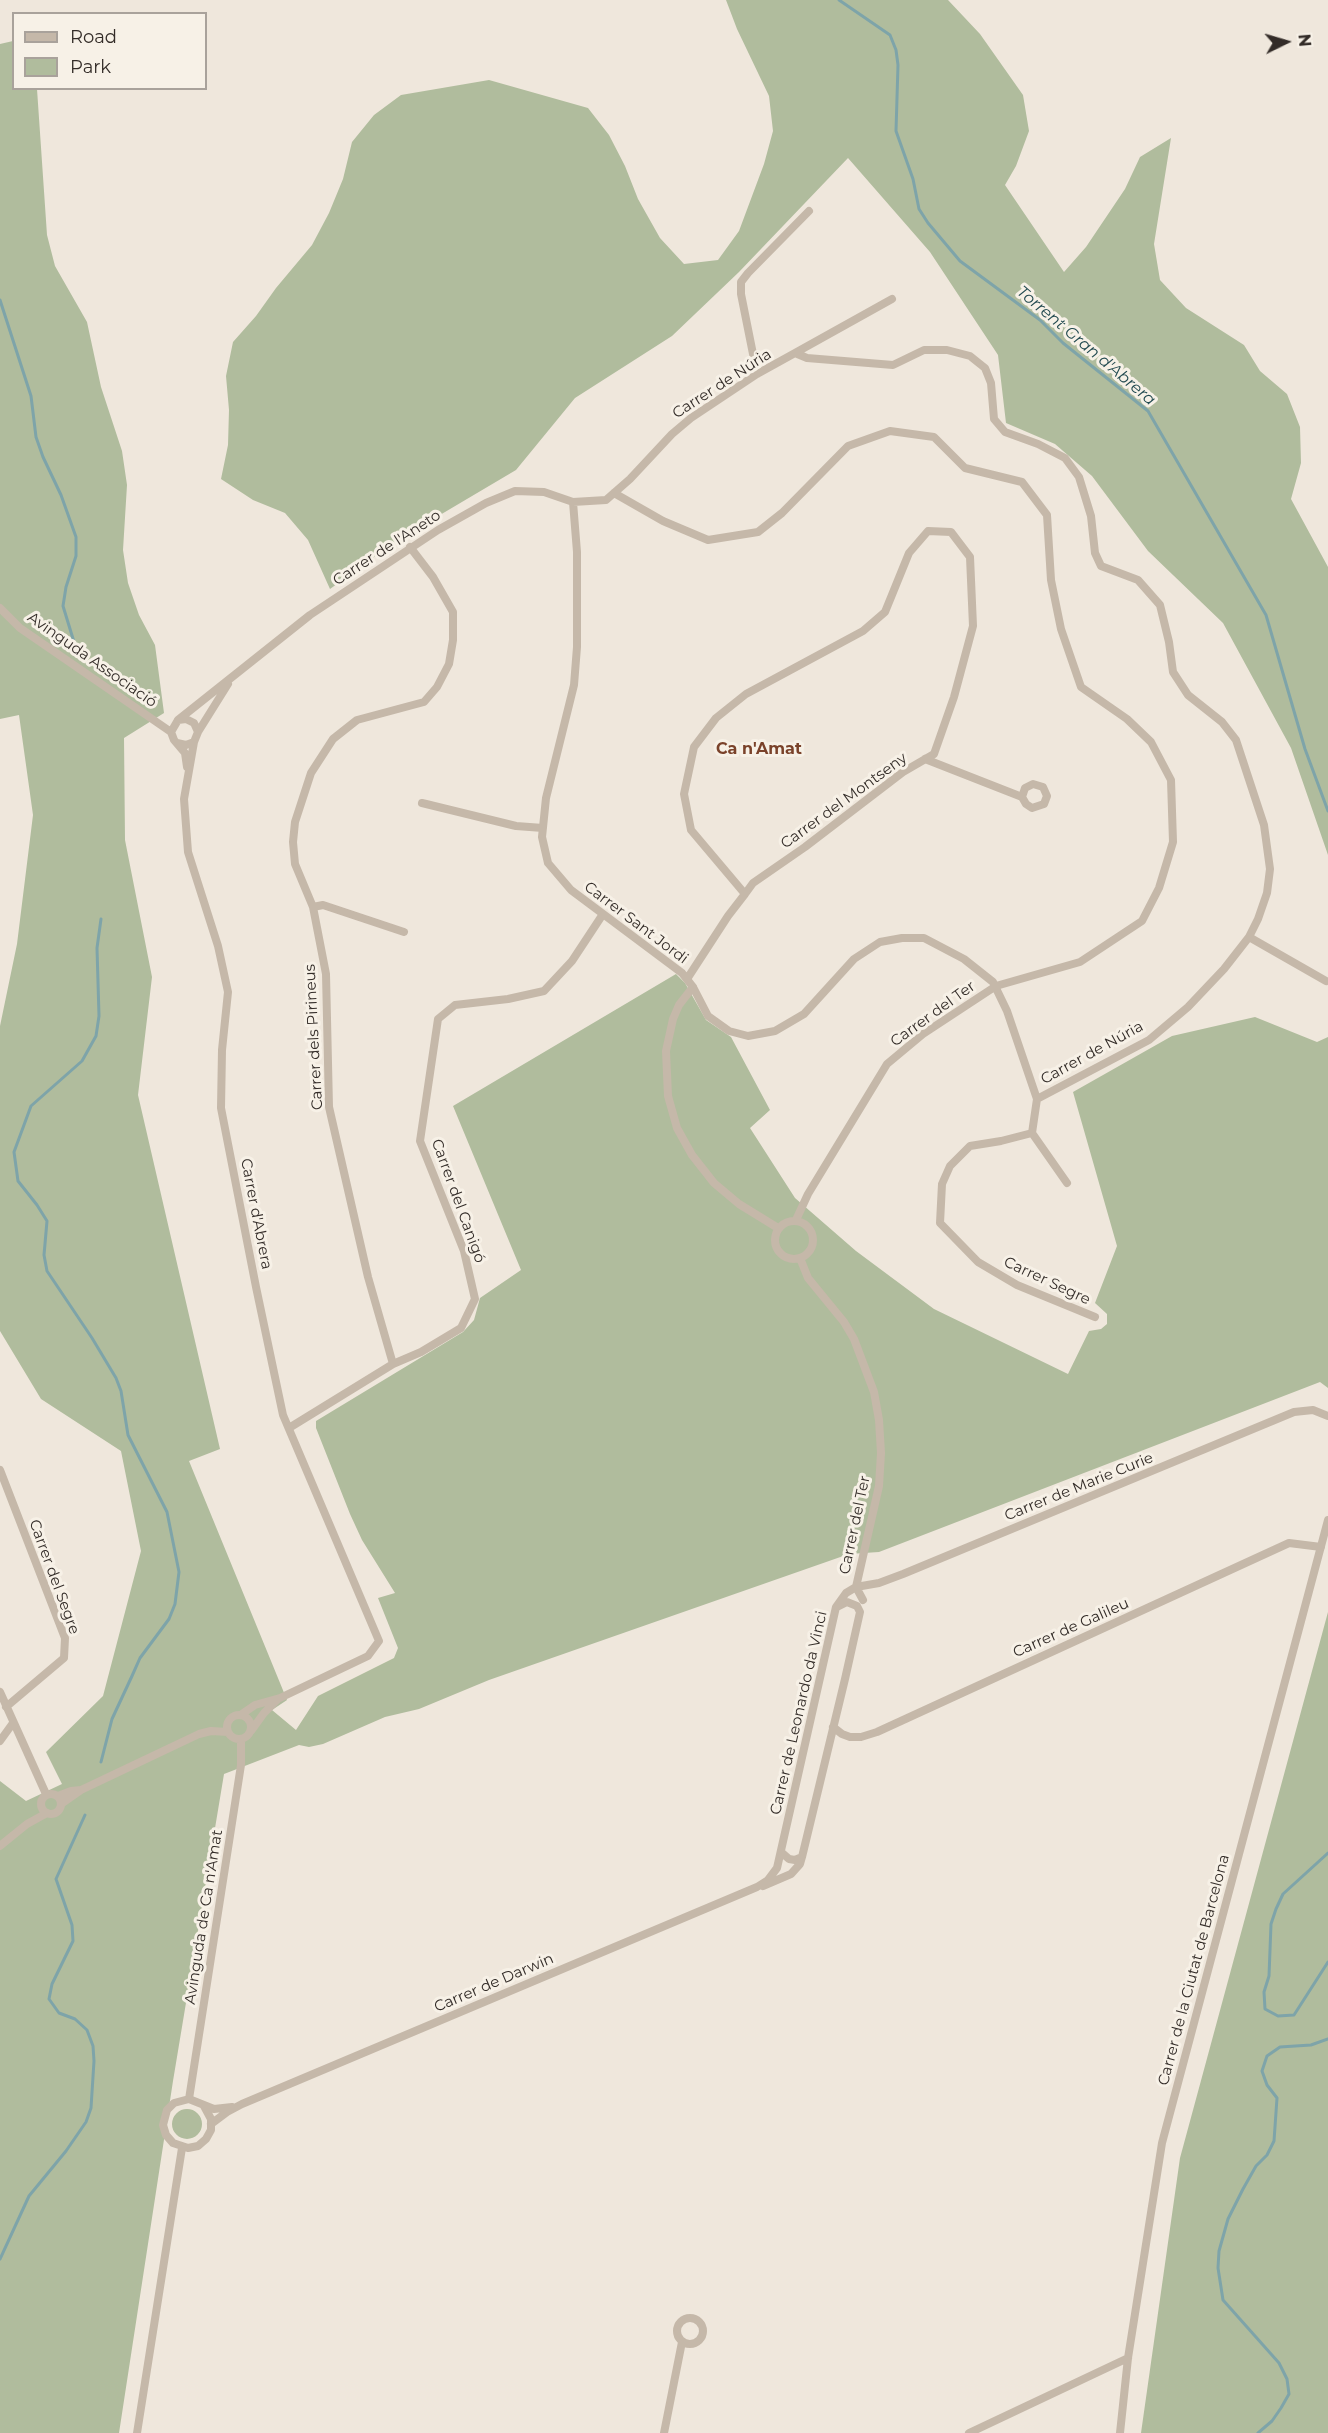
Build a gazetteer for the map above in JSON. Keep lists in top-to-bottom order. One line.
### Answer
{"streets":{"street":["Carrer de Núria","Carrer de l'Aneto","Avinguda Associació","Carrer del Montseny","Carrer Sant Jordi","Carrer del Ter","Carrer dels Pirineus","Carrer del Canigó","Carrer d'Abrera","Carrer Segre","Carrer de Marie Curie","Carrer del Segre","Carrer de Galileu","Carrer de Leonardo da Vinci","Avinguda de Ca n'Amat","Carrer de la Ciutat de Barcelona","Carrer de Darwin"]},"crossings":[["Carrer de Núria","Carrer de l'Aneto"],["Carrer de Núria","Carrer Sant Jordi"],["Carrer de Núria","Carrer del Ter"],["Carrer de l'Aneto","Avinguda Associació"],["Carrer de l'Aneto","Carrer Sant Jordi"],["Carrer de l'Aneto","Carrer dels Pirineus"],["Carrer de l'Aneto","Carrer d'Abrera"],["Avinguda Associació","Carrer d'Abrera"],["Carrer del Montseny","Carrer Sant Jordi"],["Carrer del Montseny","Carrer del Ter"],["Carrer Sant Jordi","Carrer del Ter"],["Carrer Sant Jordi","Carrer del Canigó"],["Carrer del Ter","Carrer de Marie Curie"],["Carrer dels Pirineus","Carrer del Canigó"],["Carrer del Canigó","Carrer d'Abrera"],["Carrer de Marie Curie","Carrer de Leonardo da Vinci"],["Carrer de Galileu","Carrer de la Ciutat de Barcelona"],["Carrer de Leonardo da Vinci","Carrer de Darwin"],["Avinguda de Ca n'Amat","Carrer de Darwin"]],"districts":["Ca n'Amat"],"water":["Torrent Gran d'Abrera"],"legend":["Road","Park"],"north":"right"}
